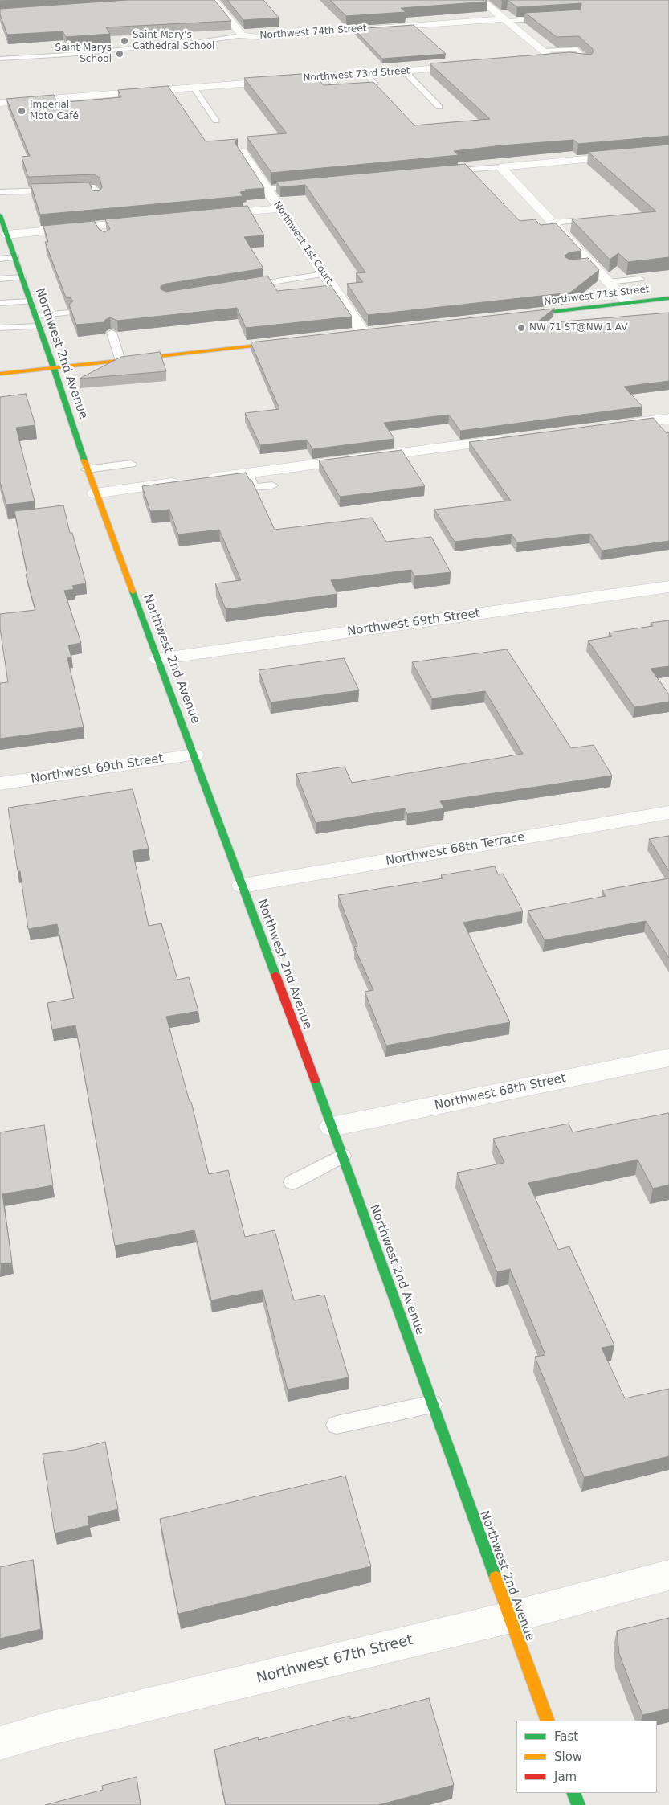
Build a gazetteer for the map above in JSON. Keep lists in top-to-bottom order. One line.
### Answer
{"streets":{"street":["Northwest 74th Street","Northwest 73rd Street","Northwest 1st Court","Northwest 71st Street","Northwest 2nd Avenue","Northwest 69th Street","Northwest 68th Terrace","Northwest 68th Street","Northwest 67th Street"]},"crossings":[["Northwest 2nd Avenue","Northwest 69th Street"],["Northwest 2nd Avenue","Northwest 68th Terrace"],["Northwest 2nd Avenue","Northwest 68th Street"],["Northwest 2nd Avenue","Northwest 67th Street"]],"places":["Saint Mary's Cathedral School","Saint Marys School","Imperial Moto Café","NW 71 ST@NW 1 AV"],"legend":["Fast","Slow","Jam"]}
